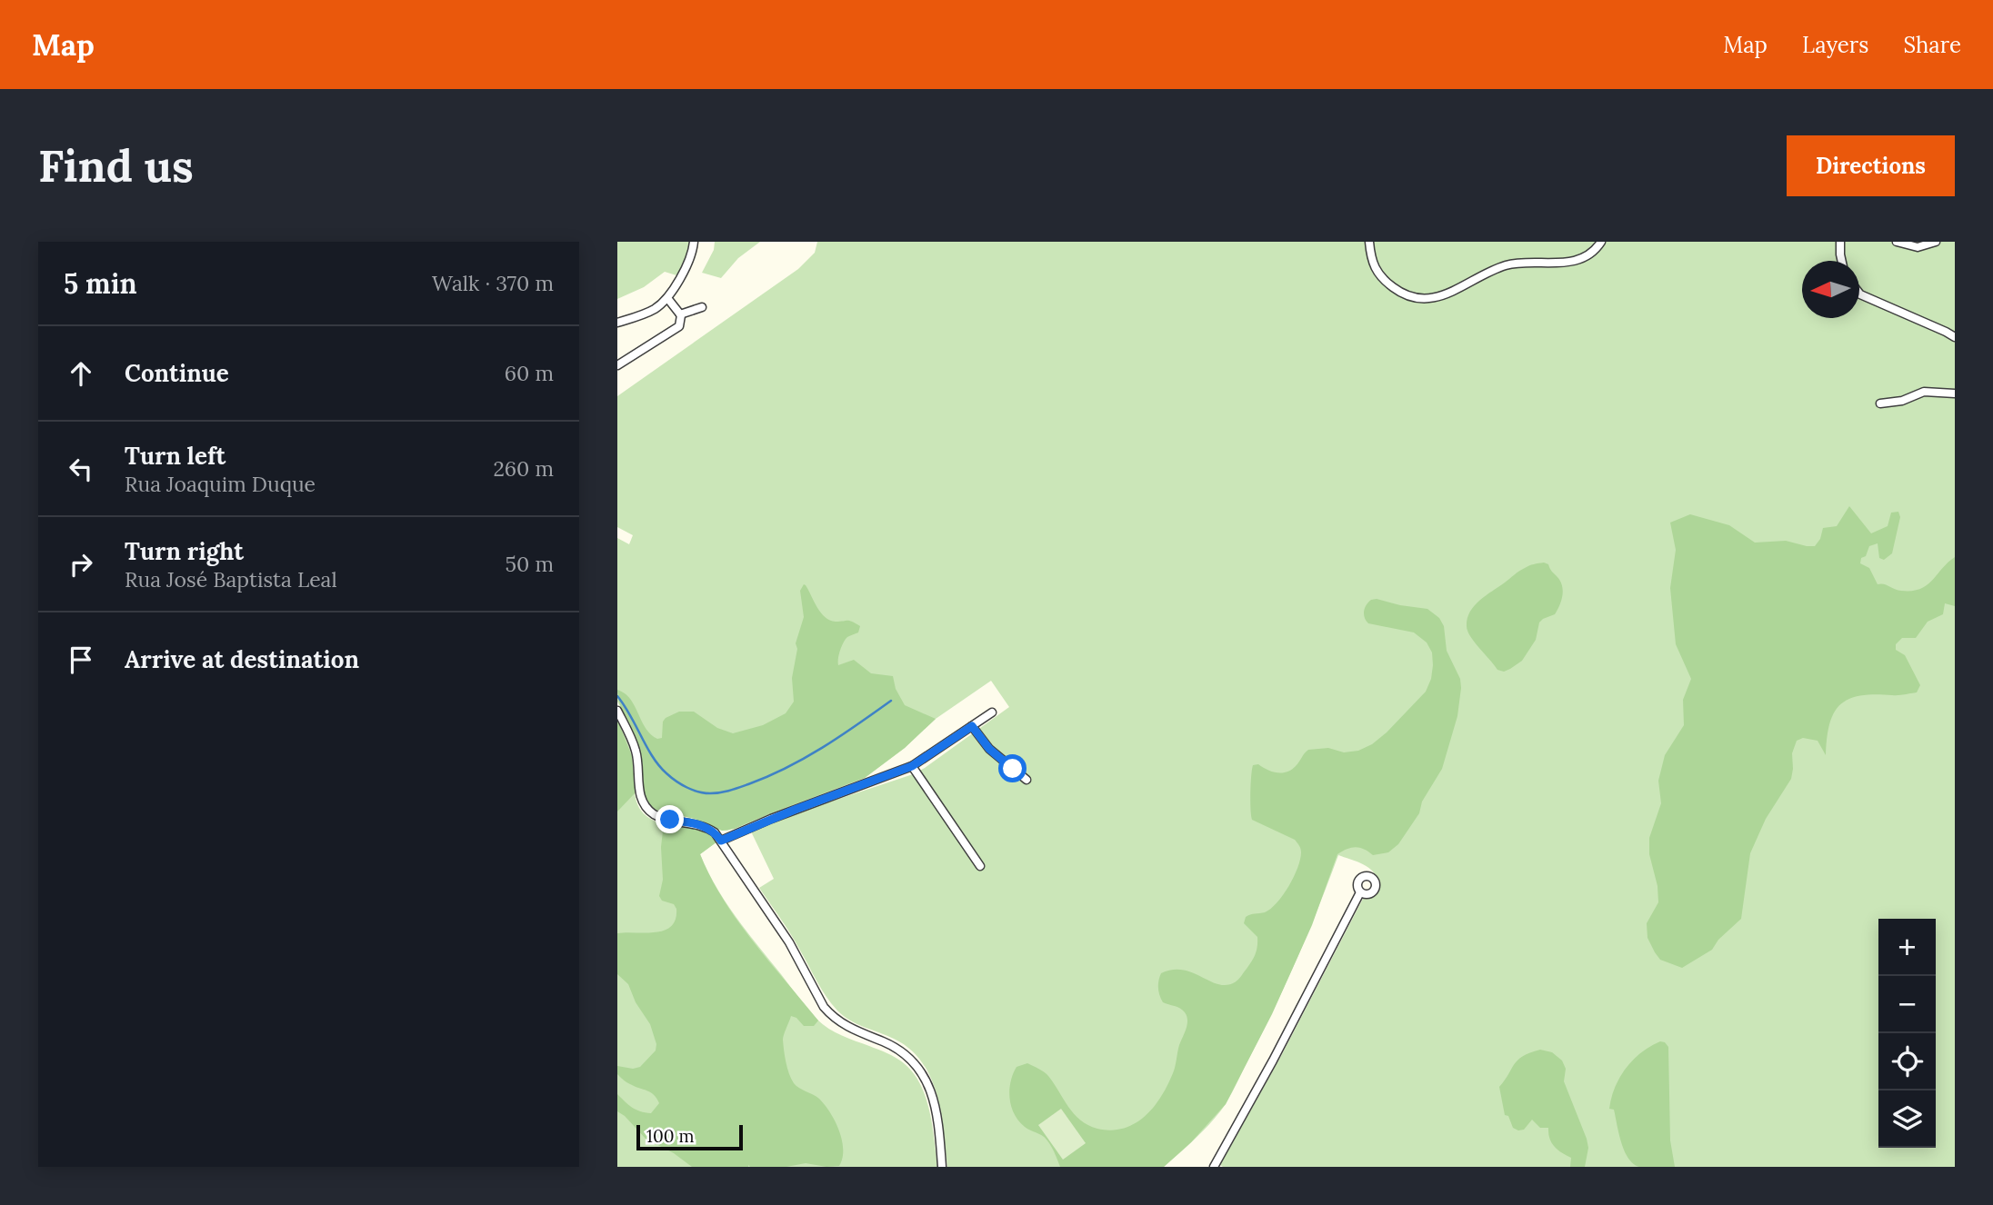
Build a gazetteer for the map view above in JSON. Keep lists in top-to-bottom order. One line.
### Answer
{"scale_bar":"100 m","north":"left","page":{"header":"Map","nav":["Map","Layers","Share"],"buttons":"Directions","title":"Find us","heading":["5 min","Walk · 370 m"],"list":[["Continue","60 m"],["Turn left","Rua Joaquim Duque","260 m"],["Turn right","Rua José Baptista Leal","50 m"],"Arrive at destination"],"map_buttons":["+","−"],"scale":"100 m"}}
